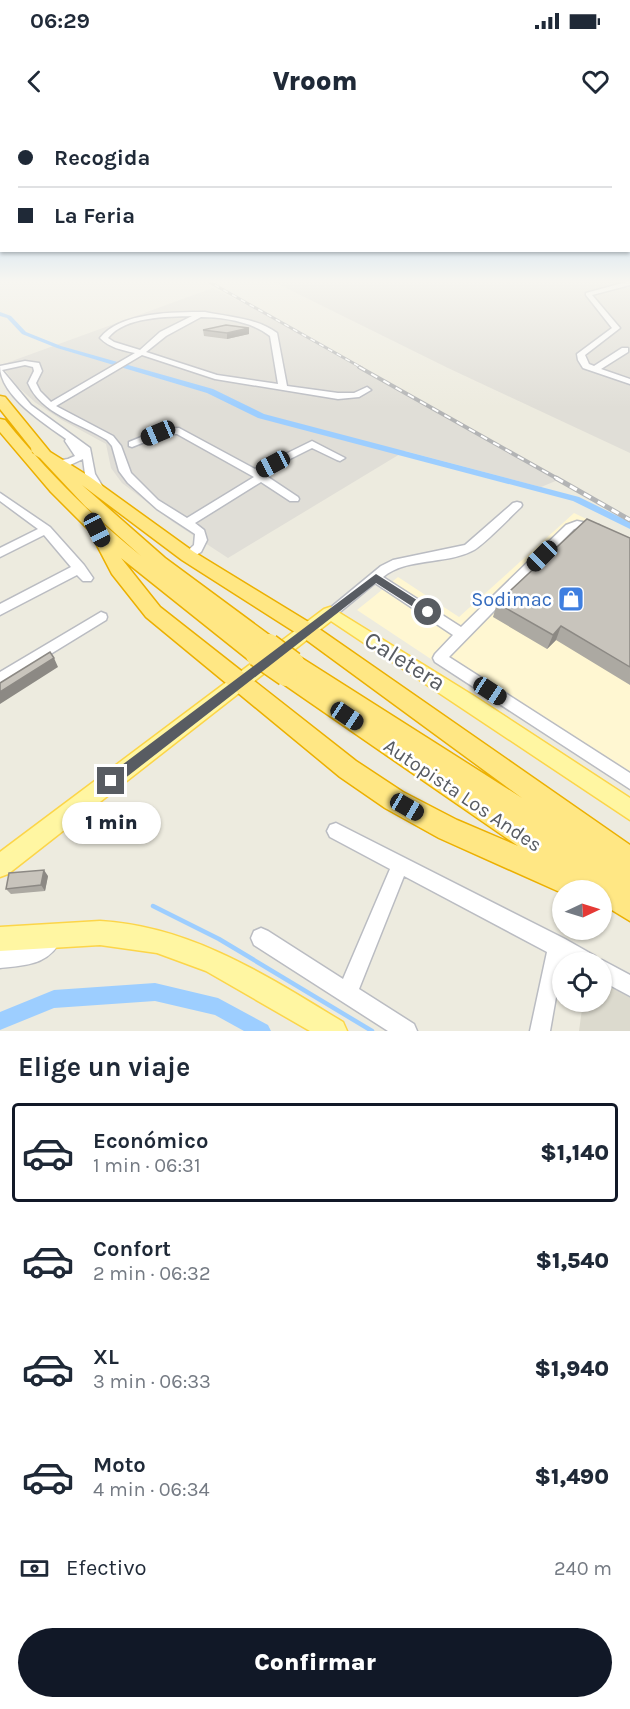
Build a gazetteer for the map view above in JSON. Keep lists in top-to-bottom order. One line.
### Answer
{"streets":{"highway":["Autopista Los Andes"],"main road":["Caletera"]},"places":{"shop":["Sodimac"]},"north":"right","page":{"status":"06:29","header":"Vroom","banner":["Recogida","La Feria"],"bubble":"1 min","heading":"Elige un viaje","list":[{"name":"Económico","note":"1 min · 06:31","value":"$1,140"},{"name":"Confort","note":"2 min · 06:32","value":"$1,540"},{"name":"XL","note":"3 min · 06:33","value":"$1,940"},{"name":"Moto","note":"4 min · 06:34","value":"$1,490"}],"pay":["Efectivo","240 m"],"buttons":"Confirmar"}}
